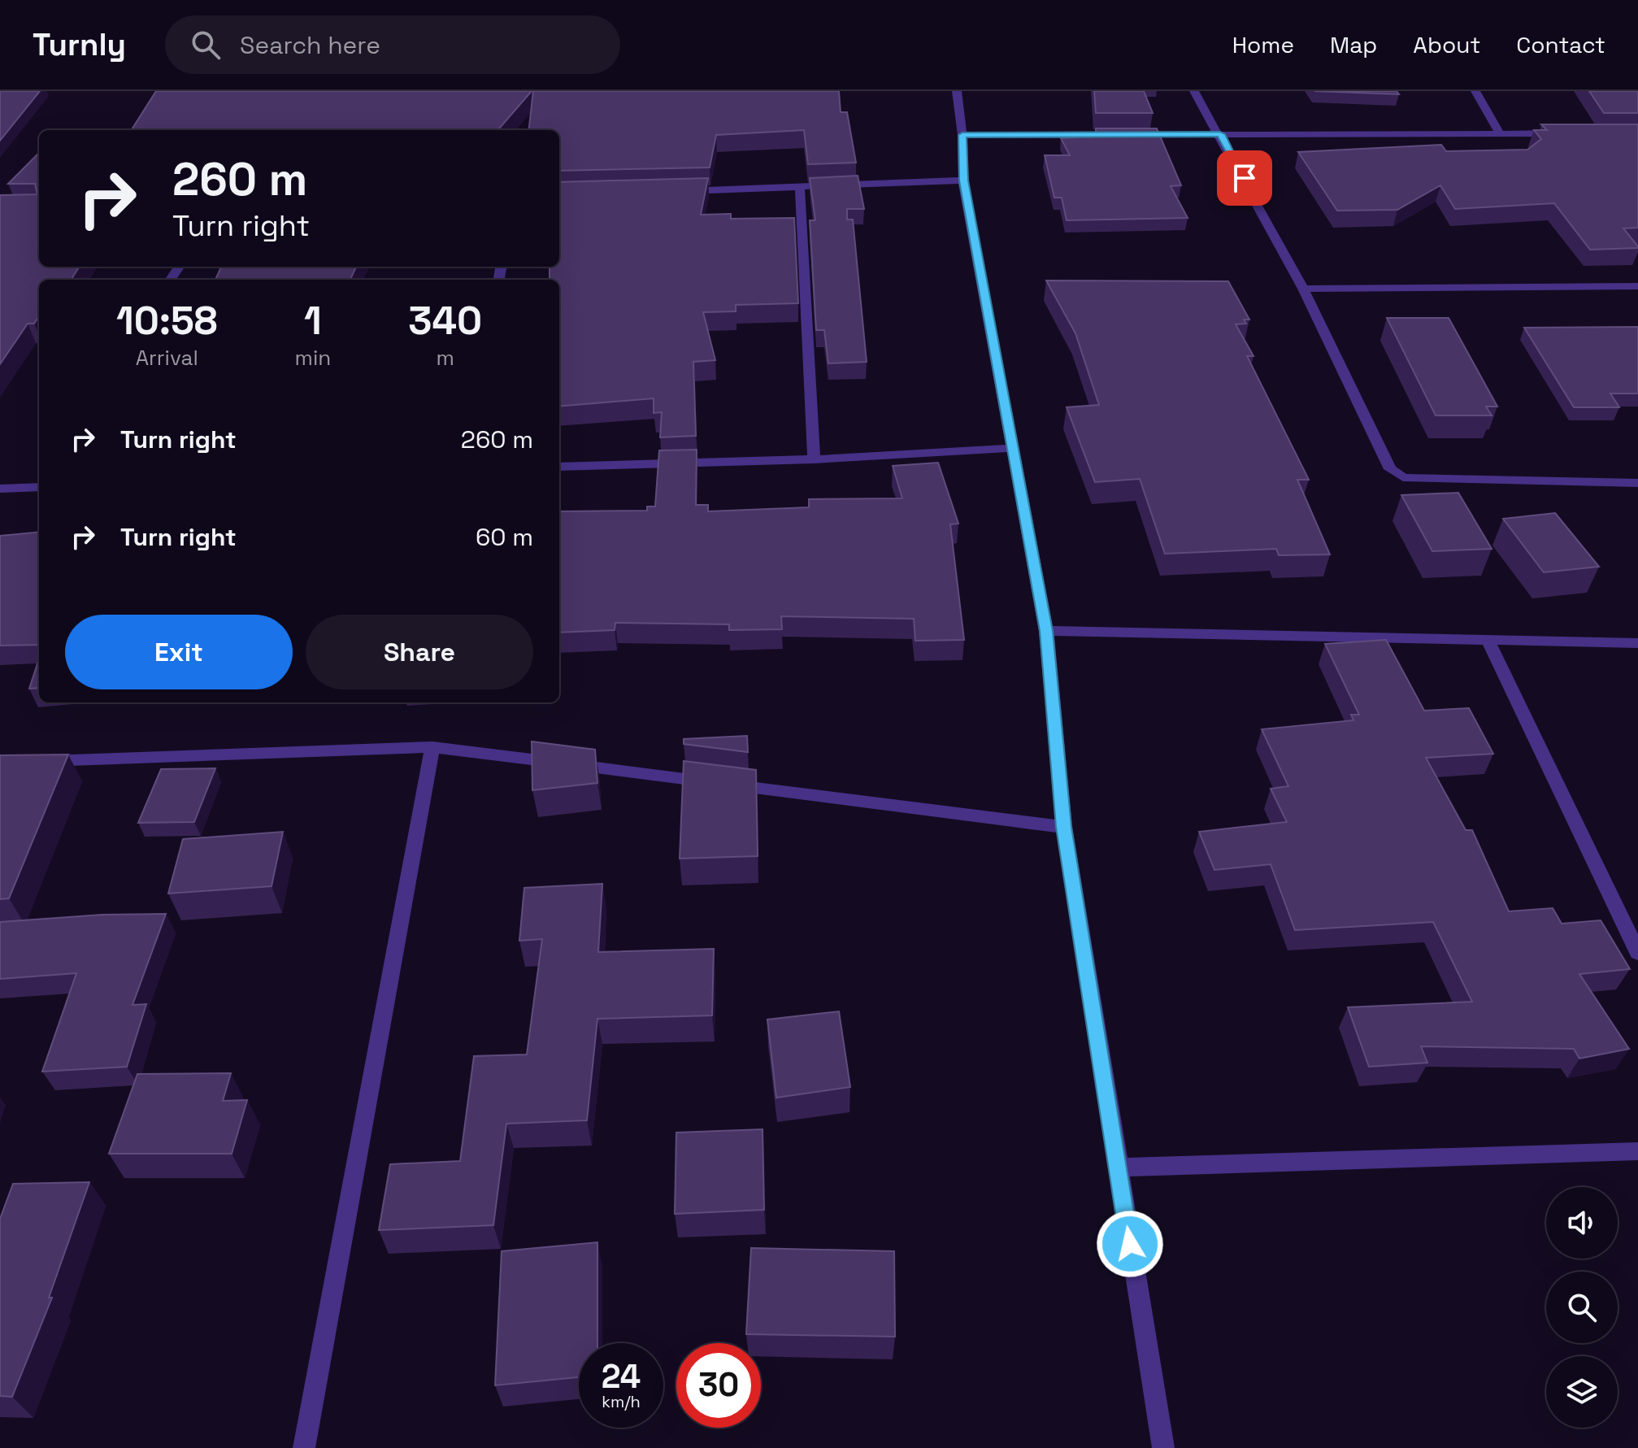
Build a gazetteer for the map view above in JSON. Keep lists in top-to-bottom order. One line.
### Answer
{"page":{"header":"Turnly","search":"Search here","nav":["Home","Map","About","Contact"],"turn":["260 m","Turn right"],"eta":["10:58","Arrival","1","min","340","m"],"list":[{"name":"Turn right","value":"260 m"},{"name":"Turn right","value":"60 m"}],"buttons":["Exit","Share"],"speed":"24 km/h","limit":"30"}}
